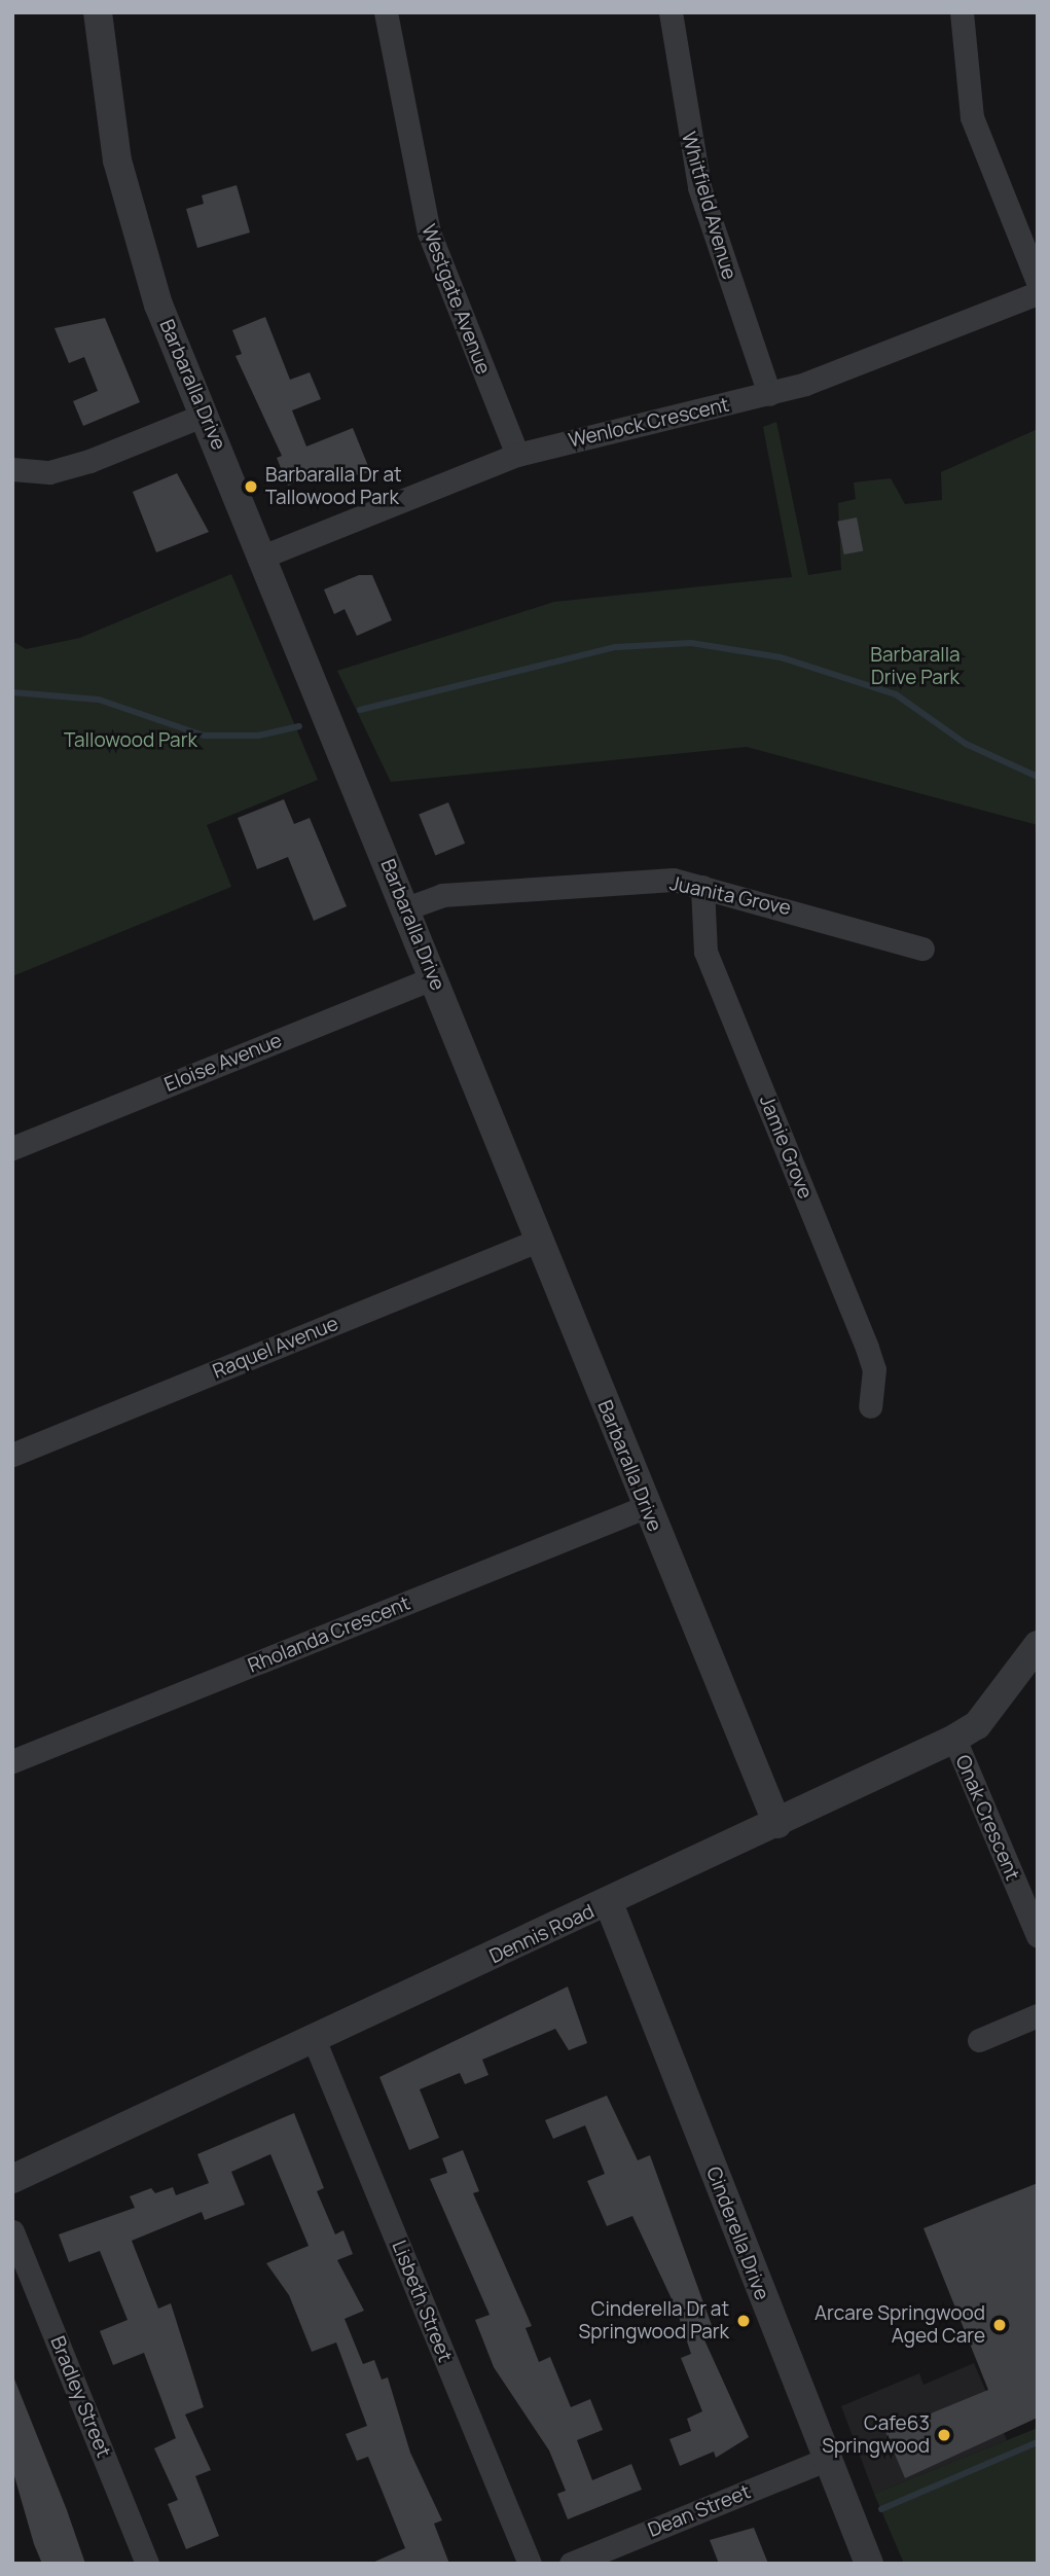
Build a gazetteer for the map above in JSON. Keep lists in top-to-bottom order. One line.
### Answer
{"streets":{"street":["Whitfield Avenue","Westgate Avenue","Barbaralla Drive","Wenlock Crescent","Juanita Grove","Eloise Avenue","Jamie Grove","Raquel Avenue","Rholanda Crescent","Onak Crescent","Dennis Road","Cinderella Drive","Lisbeth Street","Bradley Street","Dean Street"]},"crossings":[["Whitfield Avenue","Wenlock Crescent"],["Westgate Avenue","Wenlock Crescent"],["Barbaralla Drive","Wenlock Crescent"],["Barbaralla Drive","Juanita Grove"],["Barbaralla Drive","Eloise Avenue"],["Barbaralla Drive","Raquel Avenue"],["Barbaralla Drive","Rholanda Crescent"],["Barbaralla Drive","Dennis Road"],["Juanita Grove","Jamie Grove"],["Onak Crescent","Dennis Road"],["Dennis Road","Cinderella Drive"],["Dennis Road","Lisbeth Street"],["Cinderella Drive","Dean Street"]],"parks":["Barbaralla Drive Park","Tallowood Park"],"places":["Barbaralla Dr at Tallowood Park","Cinderella Dr at Springwood Park","Arcare Springwood Aged Care","Cafe63 Springwood"]}
